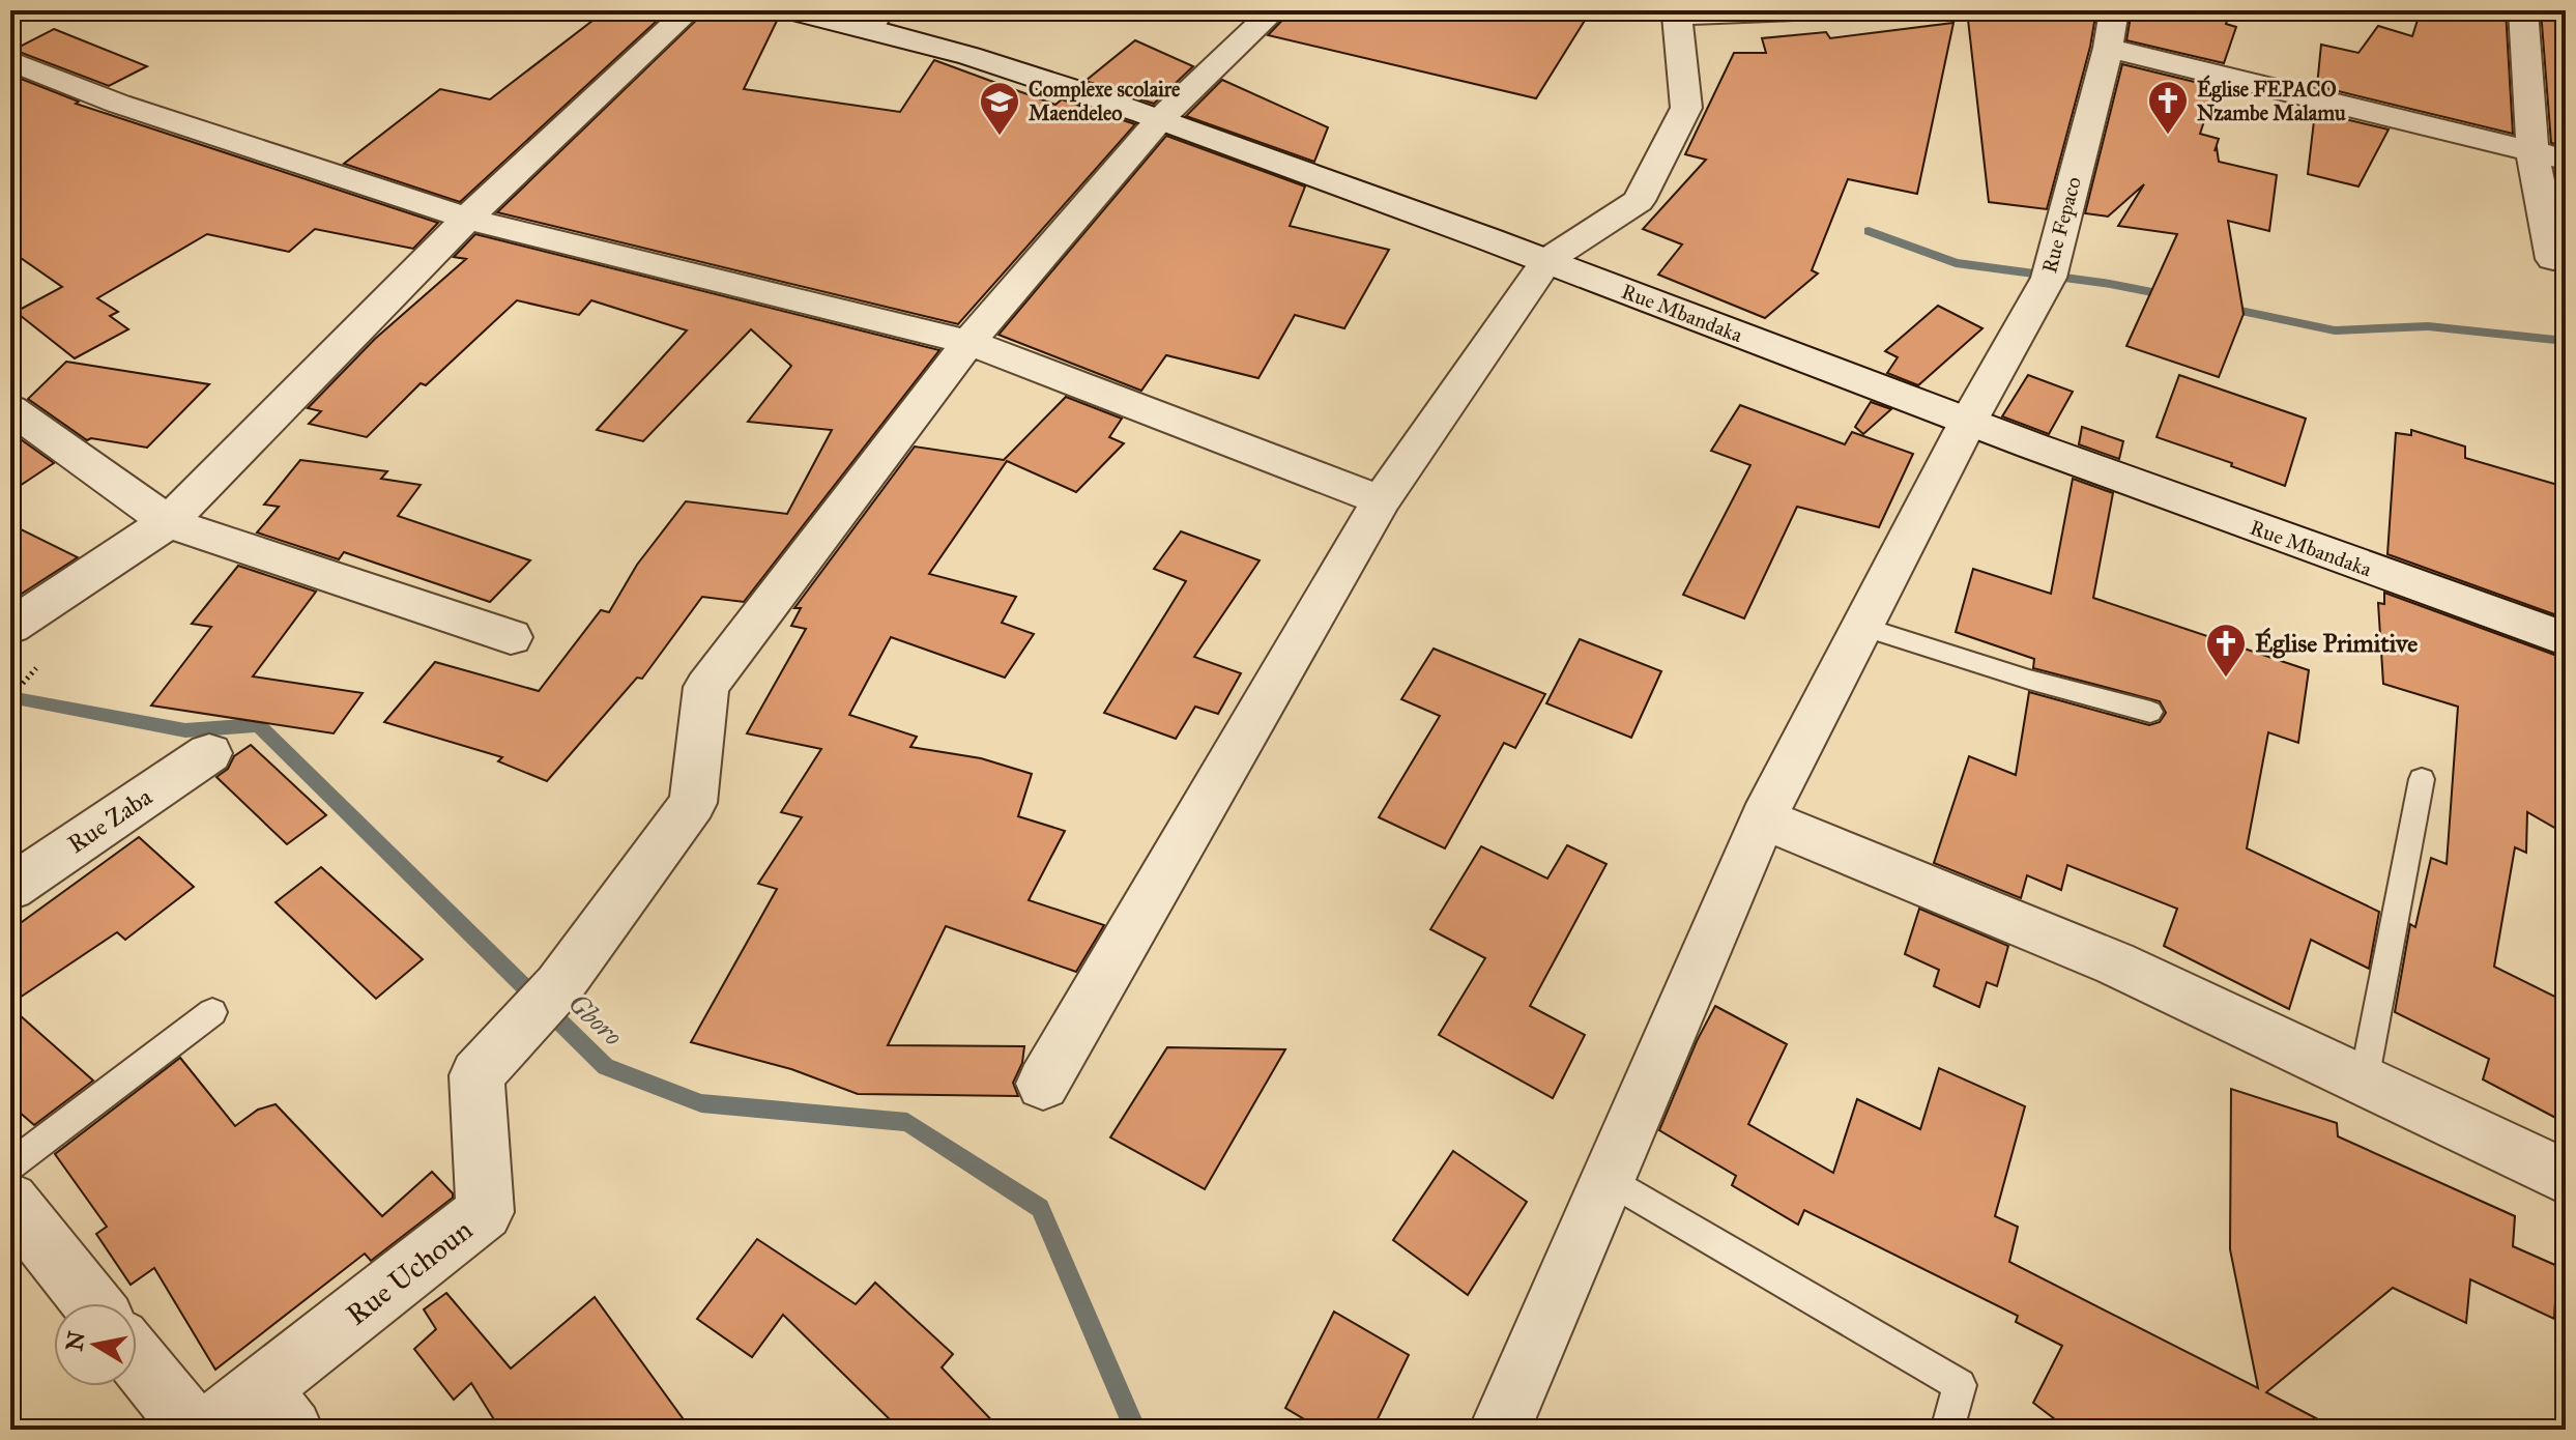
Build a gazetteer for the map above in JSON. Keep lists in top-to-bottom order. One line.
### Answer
{"streets":{"street":["Rue Fepaco","Rue Mbandaka","Rue Zaba","Rue Uchoun"]},"crossings":[["Rue Fepaco","Rue Mbandaka"]],"water":["Gboro"],"places":{"church":["Église FEPACO Nzambe Malamu","Église Primitive"],"school or university":["Complexe scolaire Maendeleo"]},"north":"left"}
